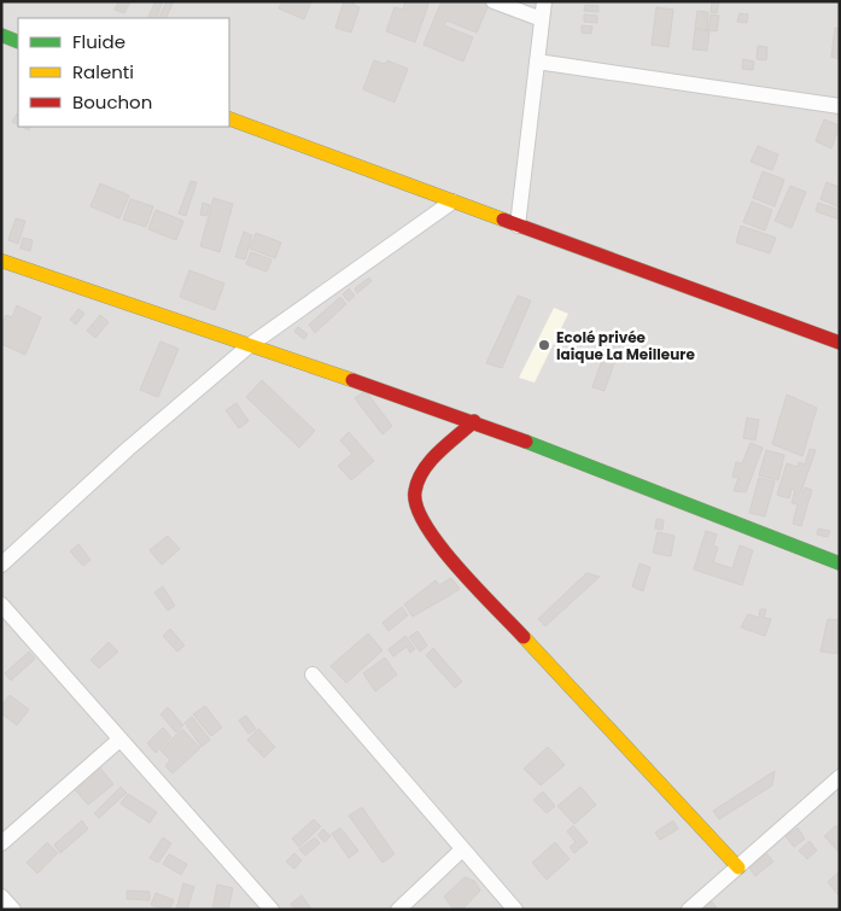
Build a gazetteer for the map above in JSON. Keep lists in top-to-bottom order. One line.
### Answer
{"places":["Ecolé privée laique La Meilleure"],"legend":["Fluide","Ralenti","Bouchon"]}
